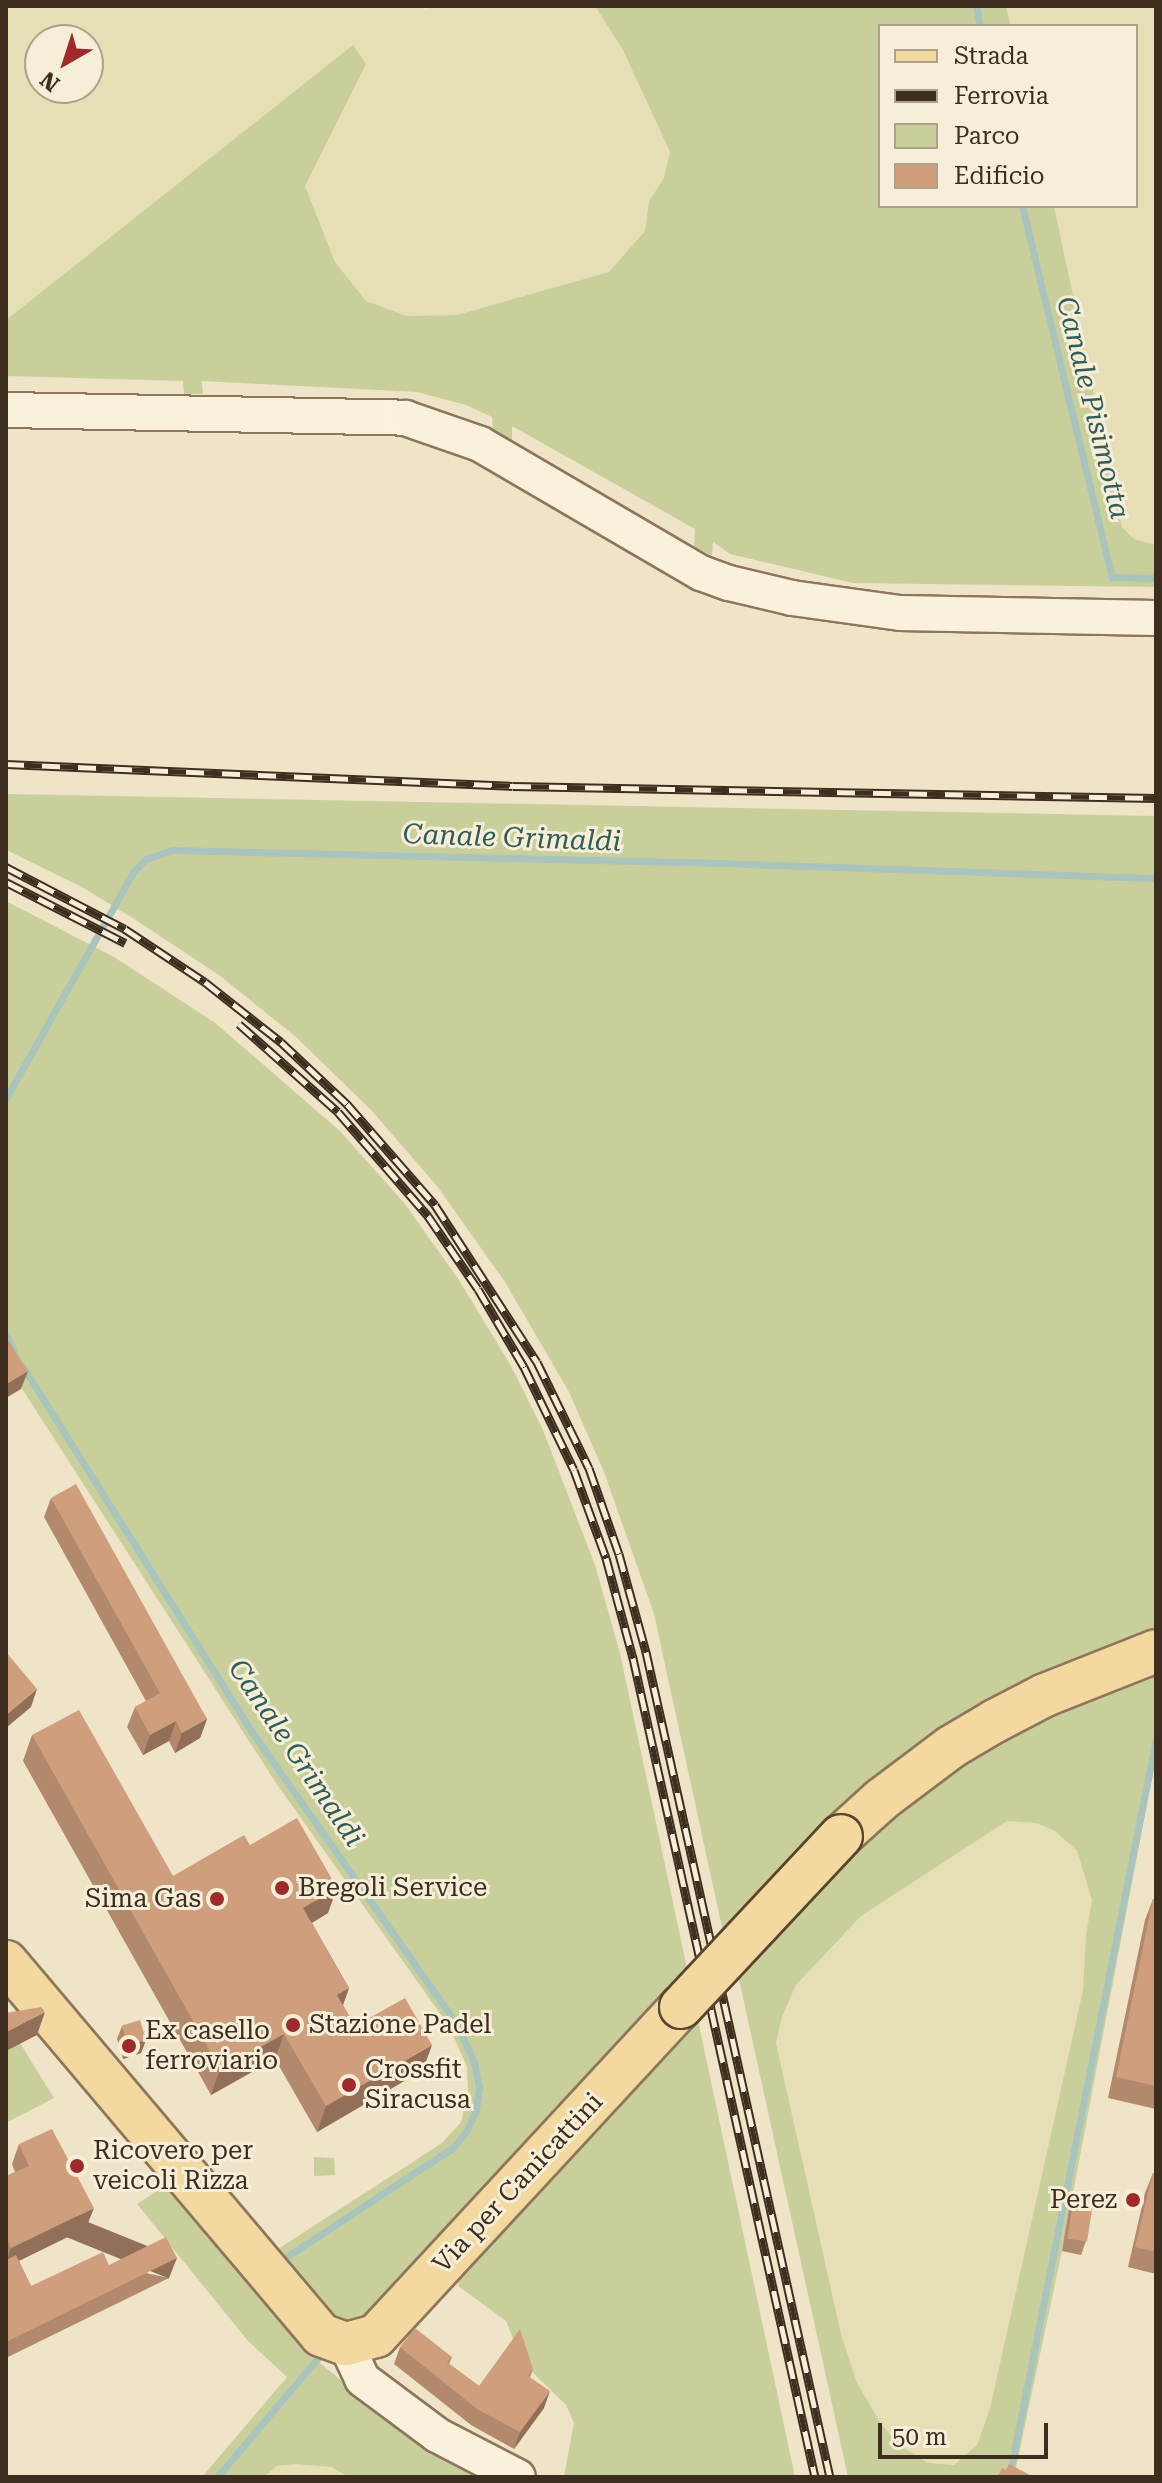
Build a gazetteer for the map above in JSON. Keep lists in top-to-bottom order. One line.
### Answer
{"streets":{"main road":["Via per Canicattini"]},"water":["Canale Pisimotta","Canale Grimaldi"],"places":["Bregoli Service","Sima Gas","Stazione Padel","Ex casello ferroviario","Crossfit Siracusa","Ricovero per veicoli Rizza","Perez"],"legend":["Strada","Ferrovia","Parco","Edificio"],"scale_bar":"50 m","north":"bottom left"}
